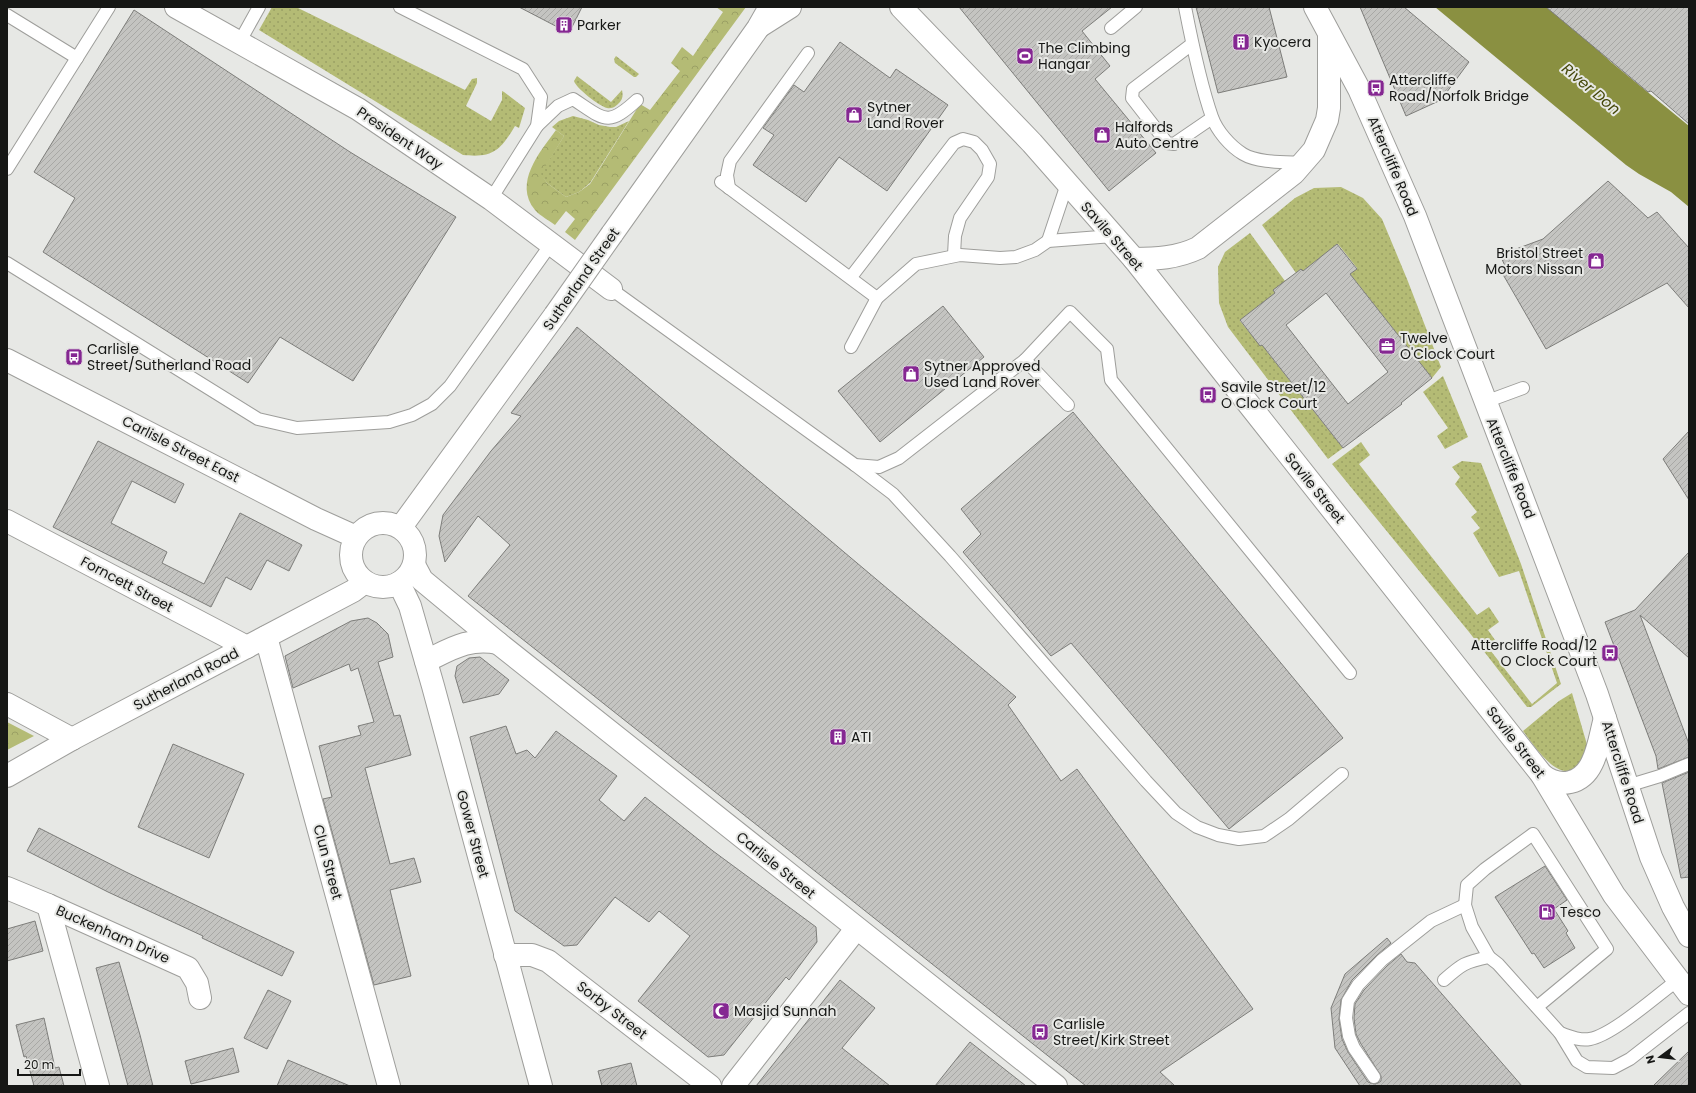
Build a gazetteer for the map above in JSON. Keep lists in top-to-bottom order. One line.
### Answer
{"streets":{"main road":["President Way","Attercliffe Road","Savile Street","Sutherland Street","Carlisle Street East","Forncett Street","Sutherland Road","Gower Street","Clun Street","Carlisle Street","Buckenham Drive","Sorby Street"]},"crossings":[["Sutherland Street","Carlisle Street East"],["Sutherland Street","Sutherland Road"],["Sutherland Street","Gower Street"],["Sutherland Street","Carlisle Street"],["Carlisle Street East","Sutherland Road"],["Carlisle Street East","Gower Street"],["Carlisle Street East","Carlisle Street"],["Forncett Street","Sutherland Road"],["Sutherland Road","Gower Street"],["Sutherland Road","Clun Street"],["Sutherland Road","Carlisle Street"],["Gower Street","Carlisle Street"],["Gower Street","Sorby Street"]],"water":["River Don"],"places":{"building":["Parker","Kyocera","ATI"],"sports":["The Climbing Hangar"],"bus stop":["Attercliffe Road/Norfolk Bridge","Carlisle Street/Sutherland Road","Savile Street/12 O Clock Court","Attercliffe Road/12 O Clock Court","Carlisle Street/Kirk Street"],"shop":["Sytner Land Rover","Halfords Auto Centre","Bristol Street Motors Nissan","Sytner Approved Used Land Rover"],"office":["Twelve O'Clock Court"],"fuel station":["Tesco"],"mosque":["Masjid Sunnah"]},"scale_bar":"20 m","north":"left"}
